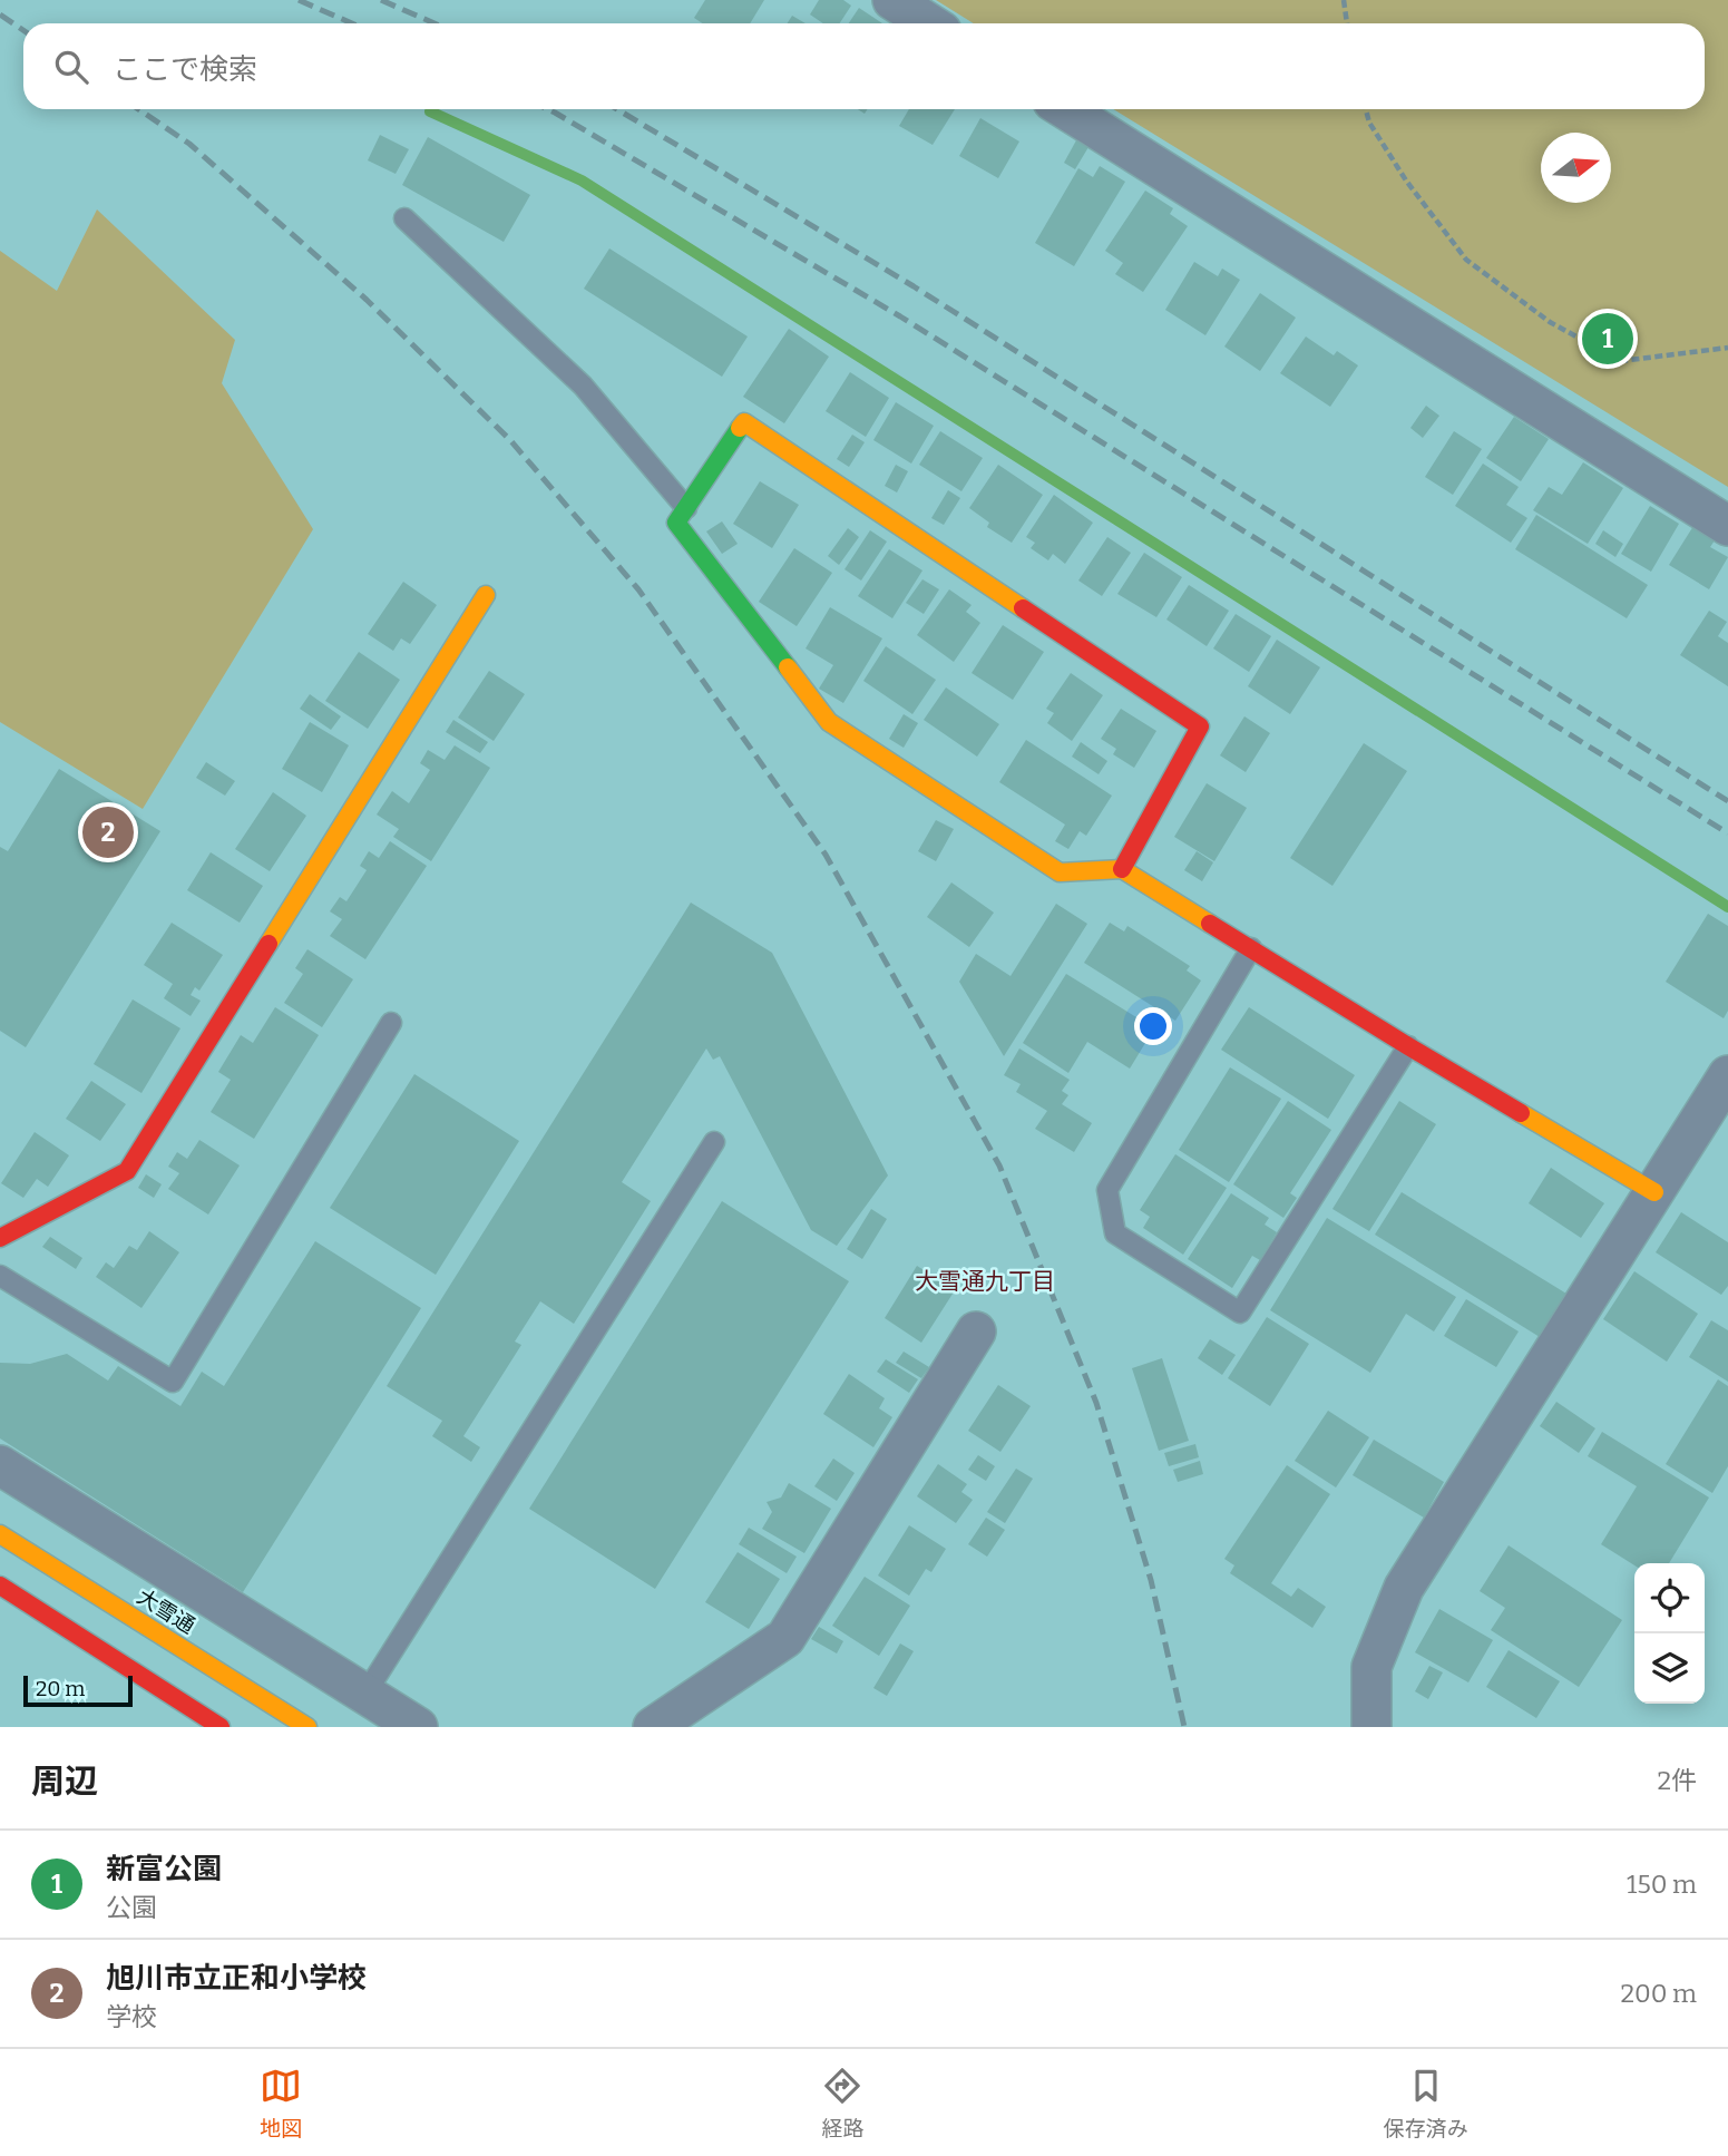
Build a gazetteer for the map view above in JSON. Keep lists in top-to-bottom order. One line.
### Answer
{"streets":{"main road":["大雪通"]},"districts":["大雪通九丁目"],"scale_bar":"20 m","north":"right","page":{"search":"ここで検索","pins":["1","2"],"scale":"20 m","heading":["周辺","2件"],"list":[{"mark":"1","name":"新富公園","note":"公園","value":"150 m"},{"mark":"2","name":"旭川市立正和小学校","note":"学校","value":"200 m"}],"nav":["地図","経路","保存済み"]}}
